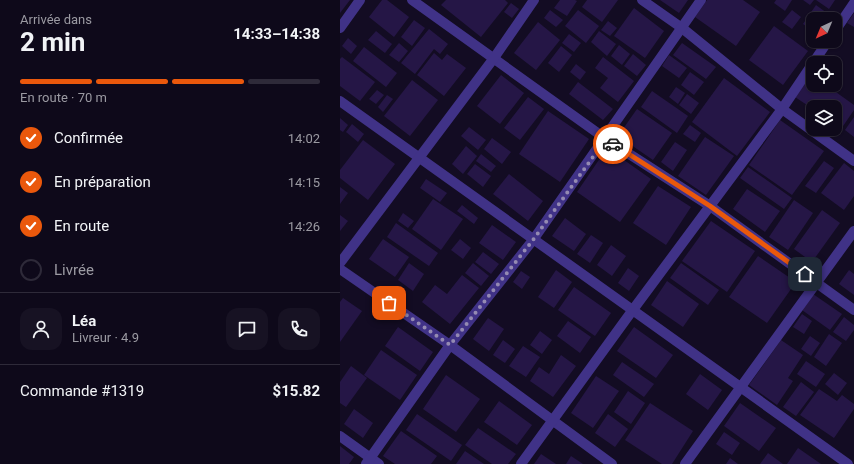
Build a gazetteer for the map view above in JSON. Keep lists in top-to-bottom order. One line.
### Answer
{"north":"bottom left","page":{"heading":["2 min","Arrivée dans","14:33–14:38"],"panel":["Léa","Livreur · 4.9","Commande #1319","$15.82"],"bar":"En route · 70 m","list":[["Confirmée","14:02"],["En préparation","14:15"],["En route","14:26"],"Livrée"]}}
